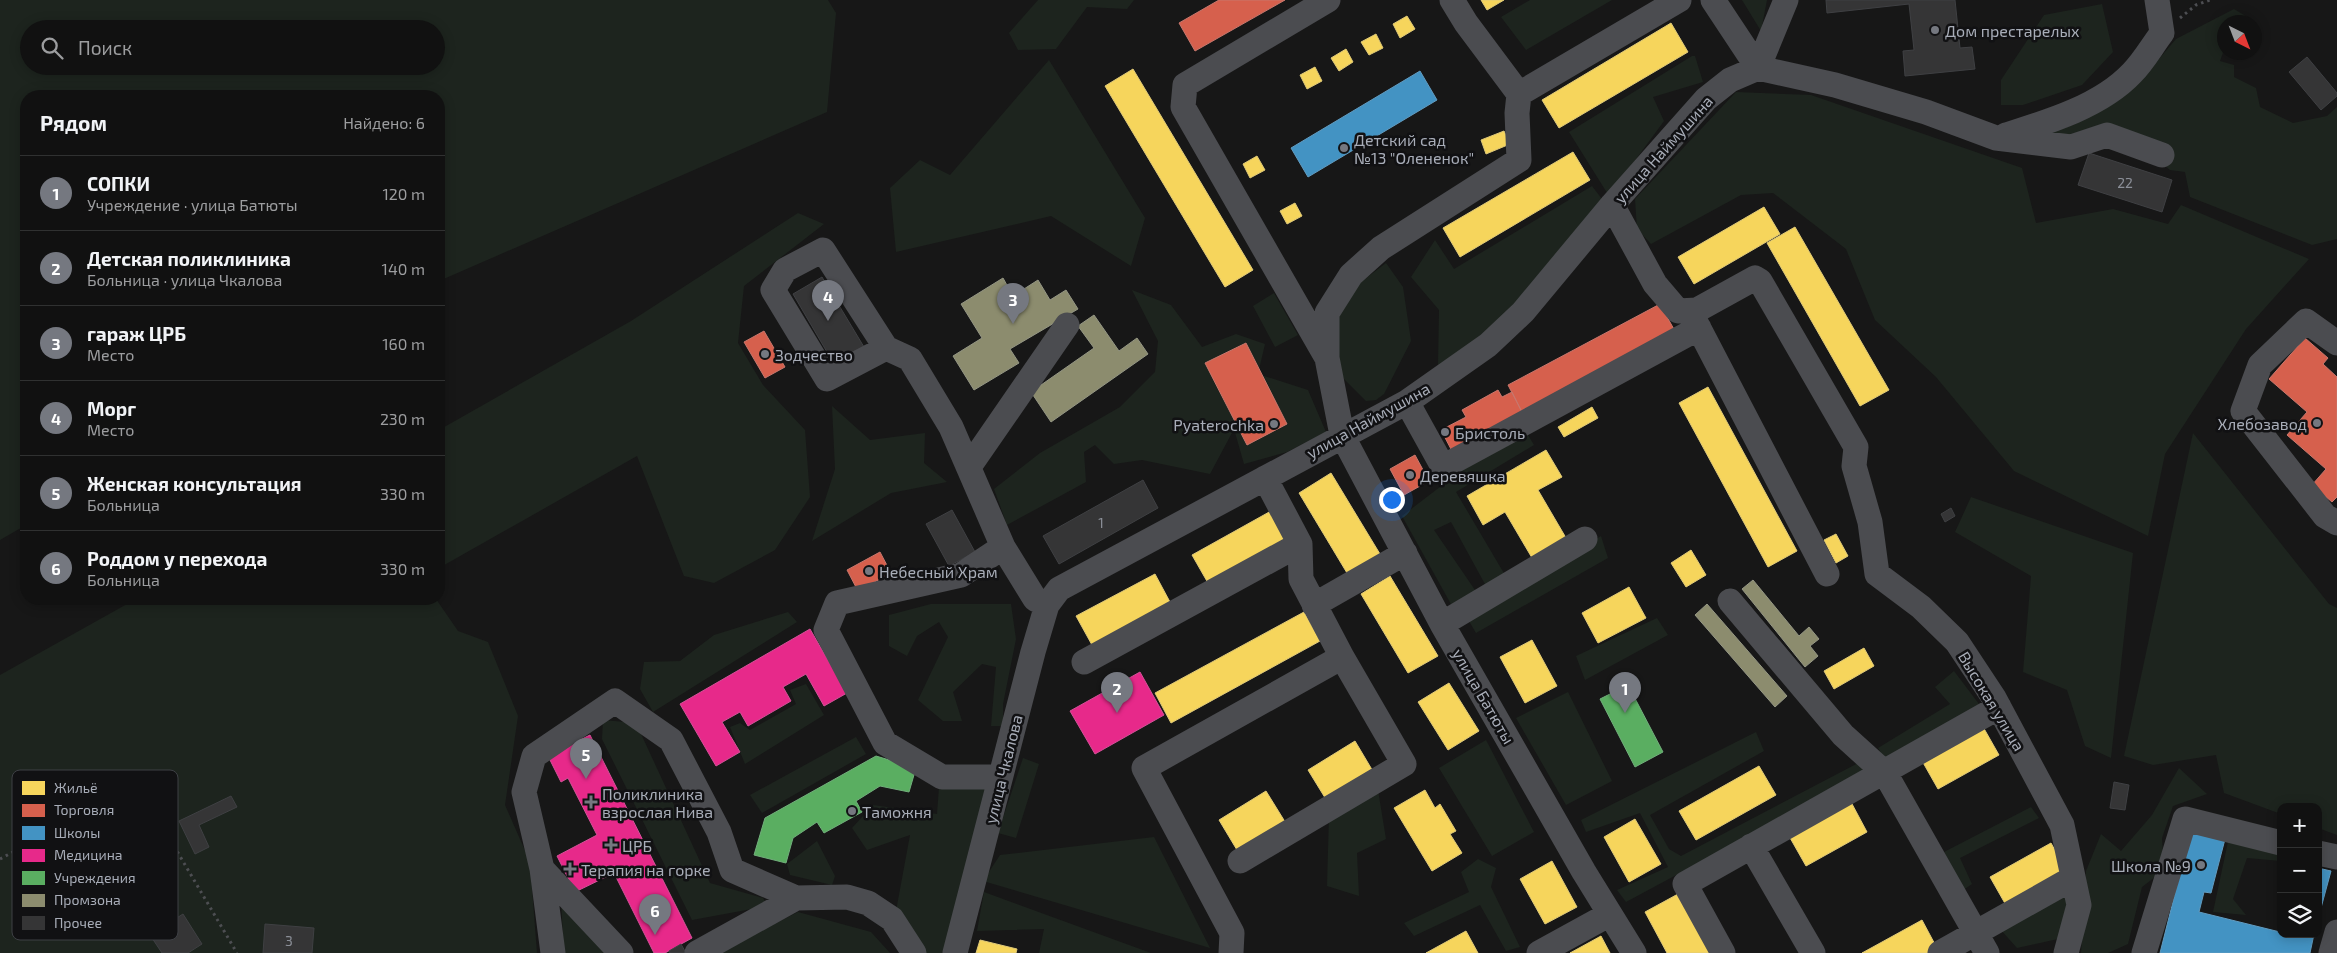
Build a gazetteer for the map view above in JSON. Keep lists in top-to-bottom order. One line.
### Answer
{"streets":{"street":["улица Наймушина","улица Батюты","Высокая улица","улица Чкалова"]},"crossings":[["улица Наймушина","улица Батюты"],["улица Наймушина","улица Чкалова"]],"places":{"other":["Дом престарелых","Детский сад №13 \"Олененок\"","Зодчество","Хлебозавод","Pyaterochka","Бристоль","Деревяшка","Небесный Храм","Таможня","Школа №9"],"health":["Поликлиника взрослая Нива","ЦРБ","Терапия на горке"]},"house_numbers":["22","1","3"],"legend":["Жильё","Торговля","Школы","Медицина","Учреждения","Промзона","Прочее"],"north":"bottom right","page":{"search":"Поиск","heading":["Рядом","Найдено: 6"],"list":[{"mark":"1","name":"СОПКИ","note":"Учреждение · улица Батюты","value":"120 m"},{"mark":"2","name":"Детская поликлиника","note":"Больница · улица Чкалова","value":"140 m"},{"mark":"3","name":"гараж ЦРБ","note":"Место","value":"160 m"},{"mark":"4","name":"Морг","note":"Место","value":"230 m"},{"mark":"5","name":"Женская консультация","note":"Больница","value":"330 m"},{"mark":"6","name":"Роддом у перехода","note":"Больница","value":"330 m"}],"pins":["4","3","1","2","5","6"],"map_buttons":["+","−"]}}
